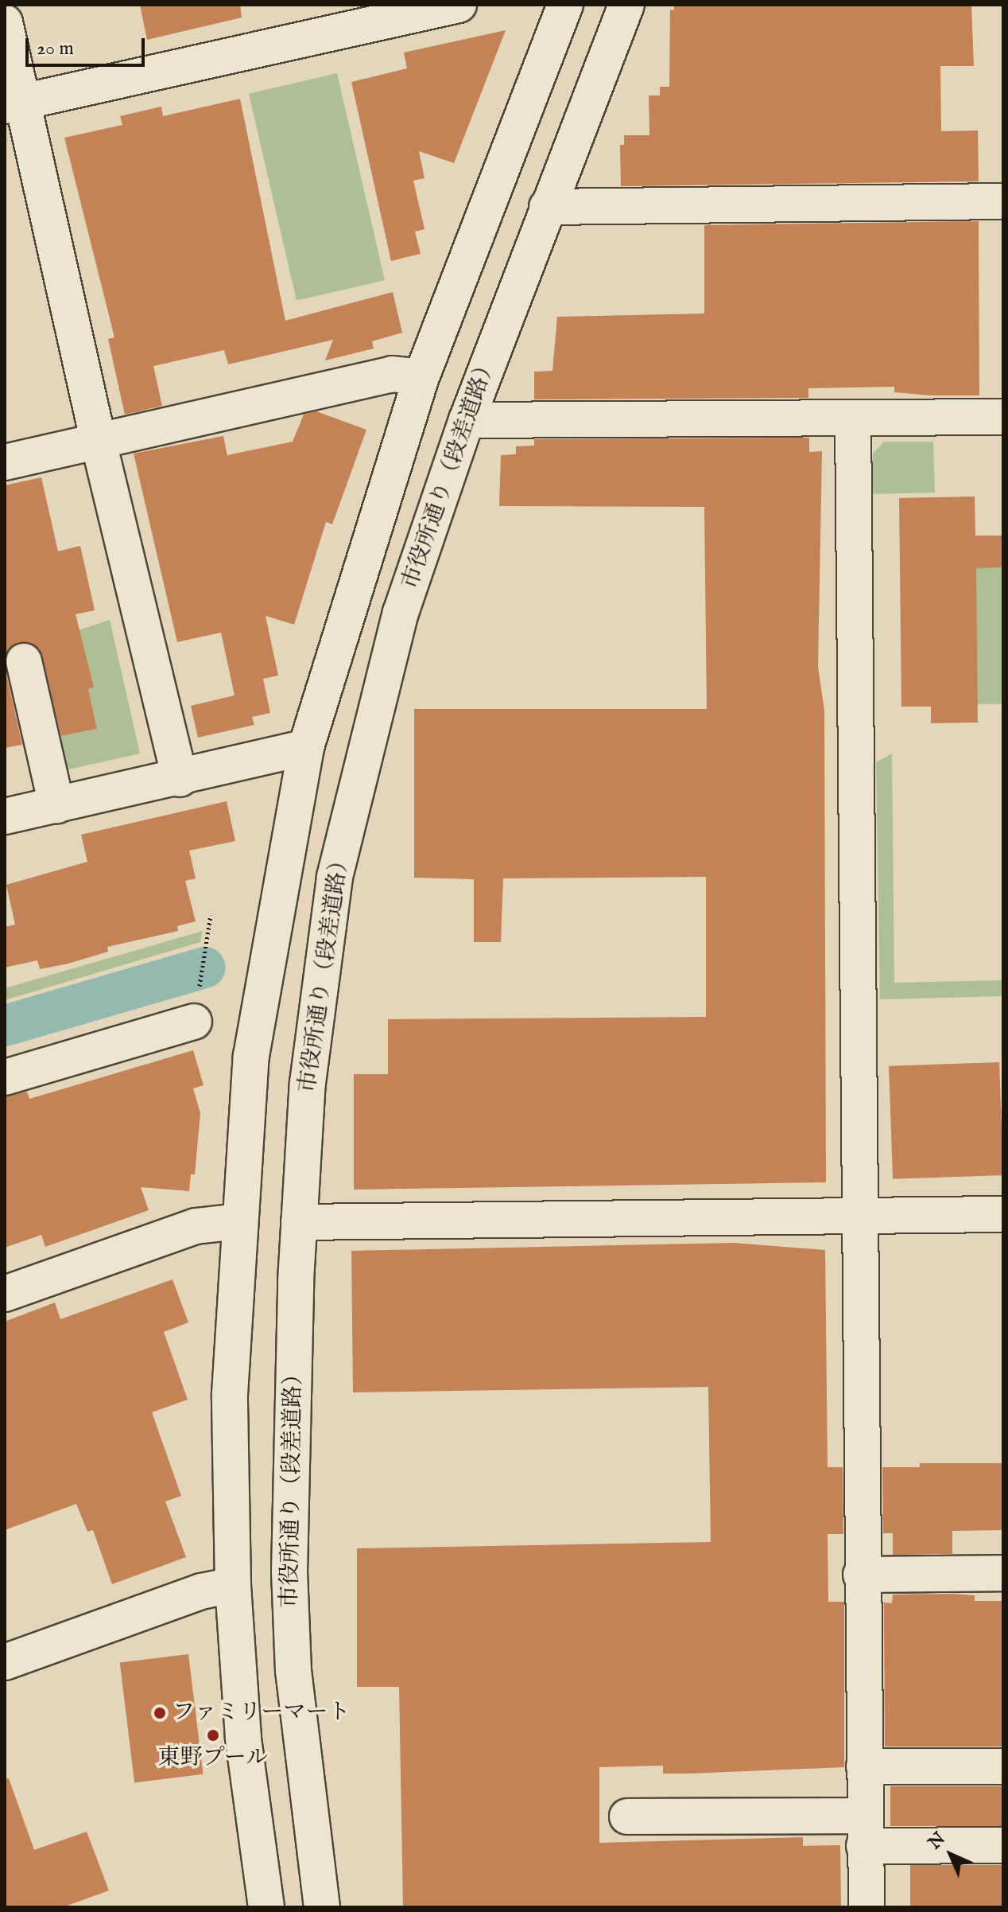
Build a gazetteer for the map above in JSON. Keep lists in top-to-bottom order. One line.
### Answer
{"streets":{"street":["市役所通り（段差道路）"]},"places":["ファミリーマート","東野プール"],"scale_bar":"20 m","north":"top left"}
